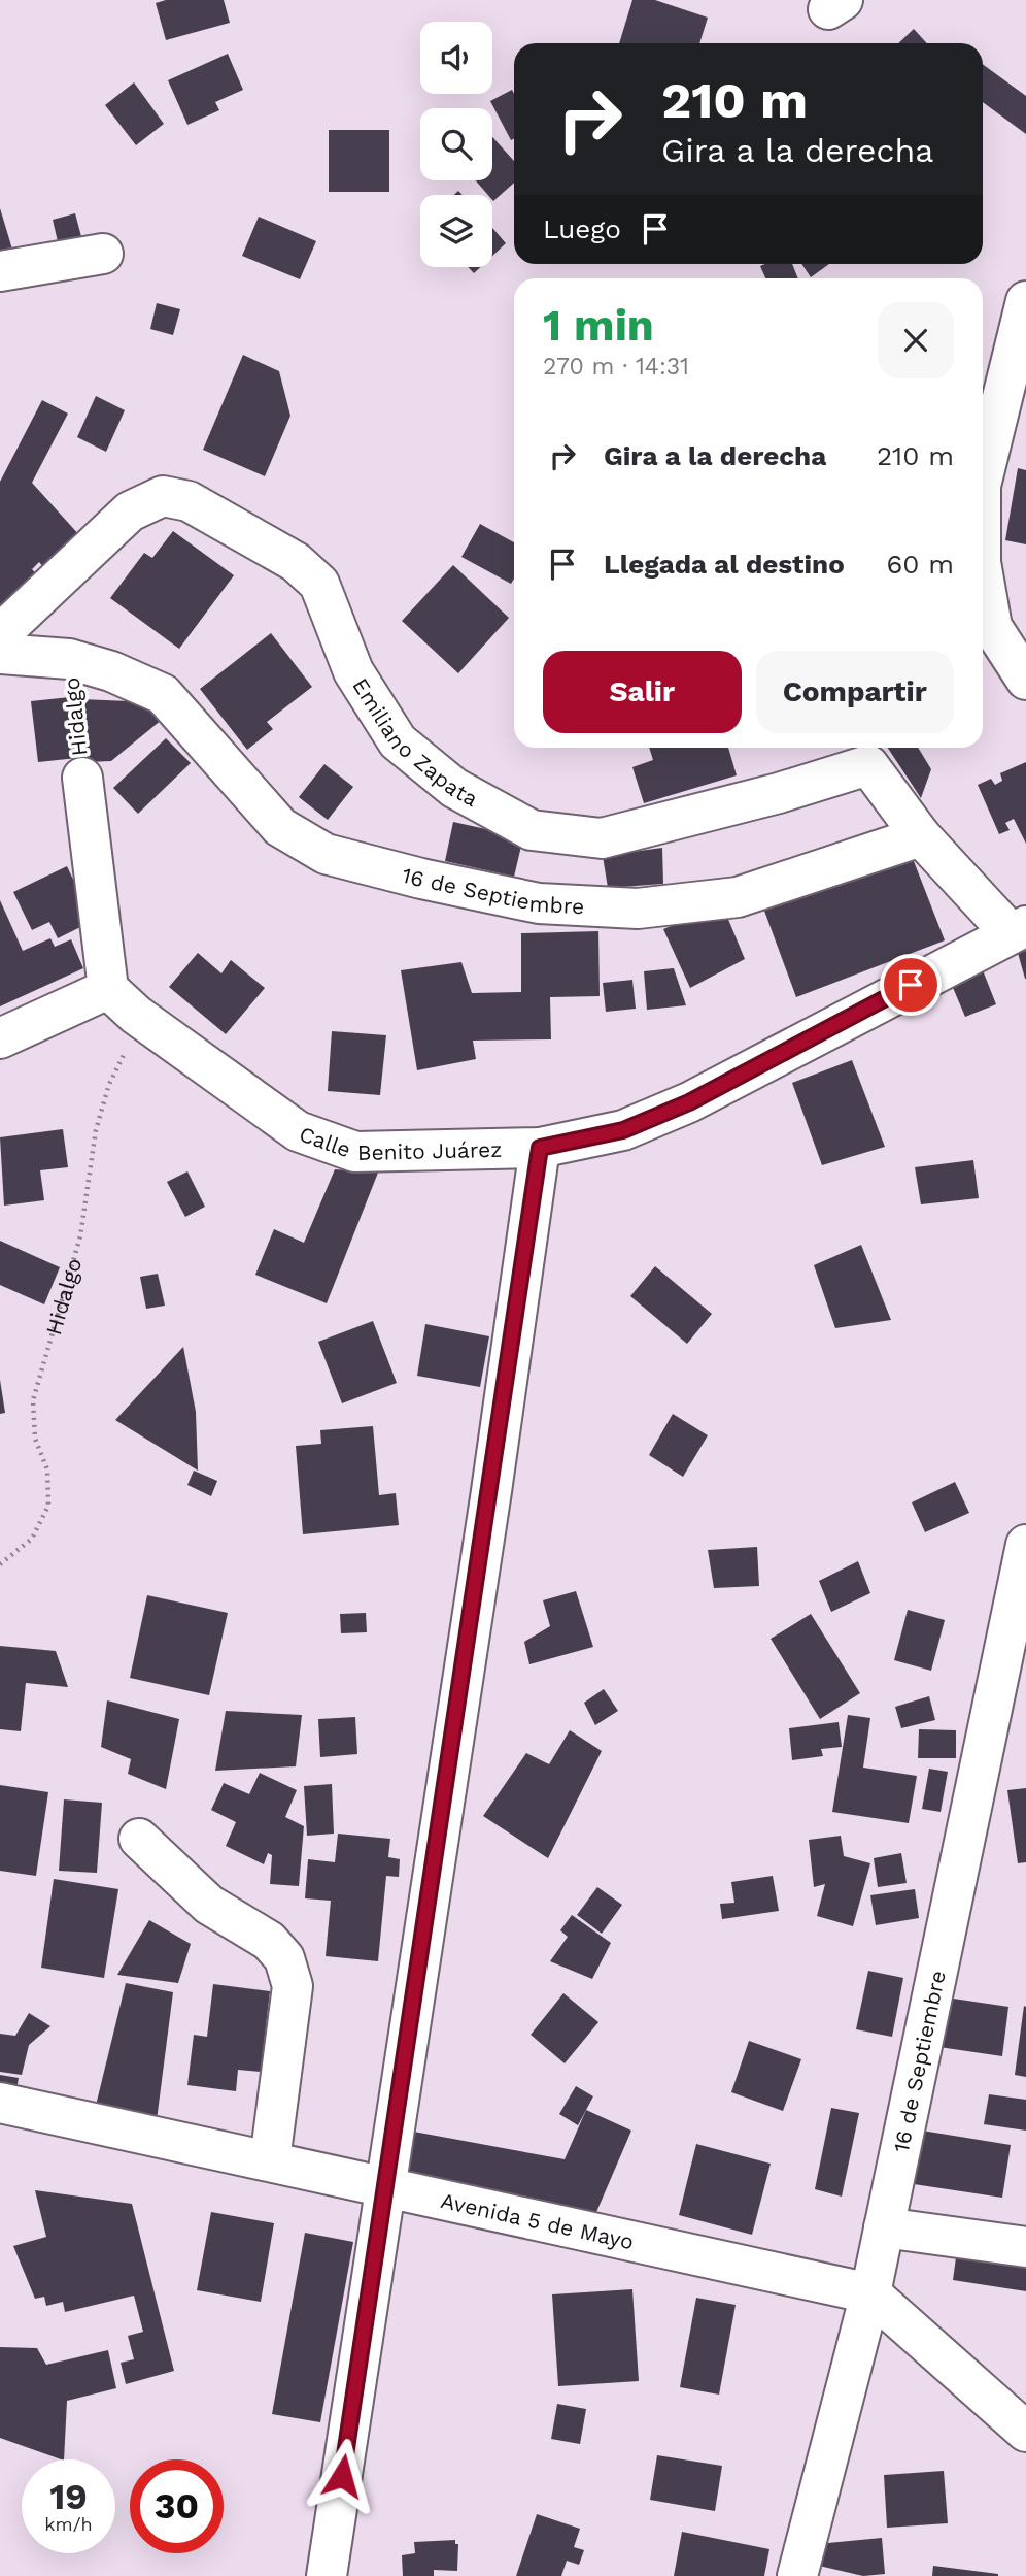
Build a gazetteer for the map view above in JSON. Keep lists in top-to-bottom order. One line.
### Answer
{"streets":{"street":["Hidalgo","Emiliano Zapata","16 de Septiembre","Calle Benito Juárez","Avenida 5 de Mayo"]},"crossings":[["Hidalgo","16 de Septiembre"],["Hidalgo","Calle Benito Juárez"],["Emiliano Zapata","16 de Septiembre"],["16 de Septiembre","Avenida 5 de Mayo"]],"page":{"turn":["210 m","Gira a la derecha"],"then":"Luego","heading":["1 min","270 m · 14:31"],"list":[{"name":"Gira a la derecha","value":"210 m"},{"name":"Llegada al destino","value":"60 m"}],"buttons":["Salir","Compartir"],"speed":"19 km/h","limit":"30"}}
